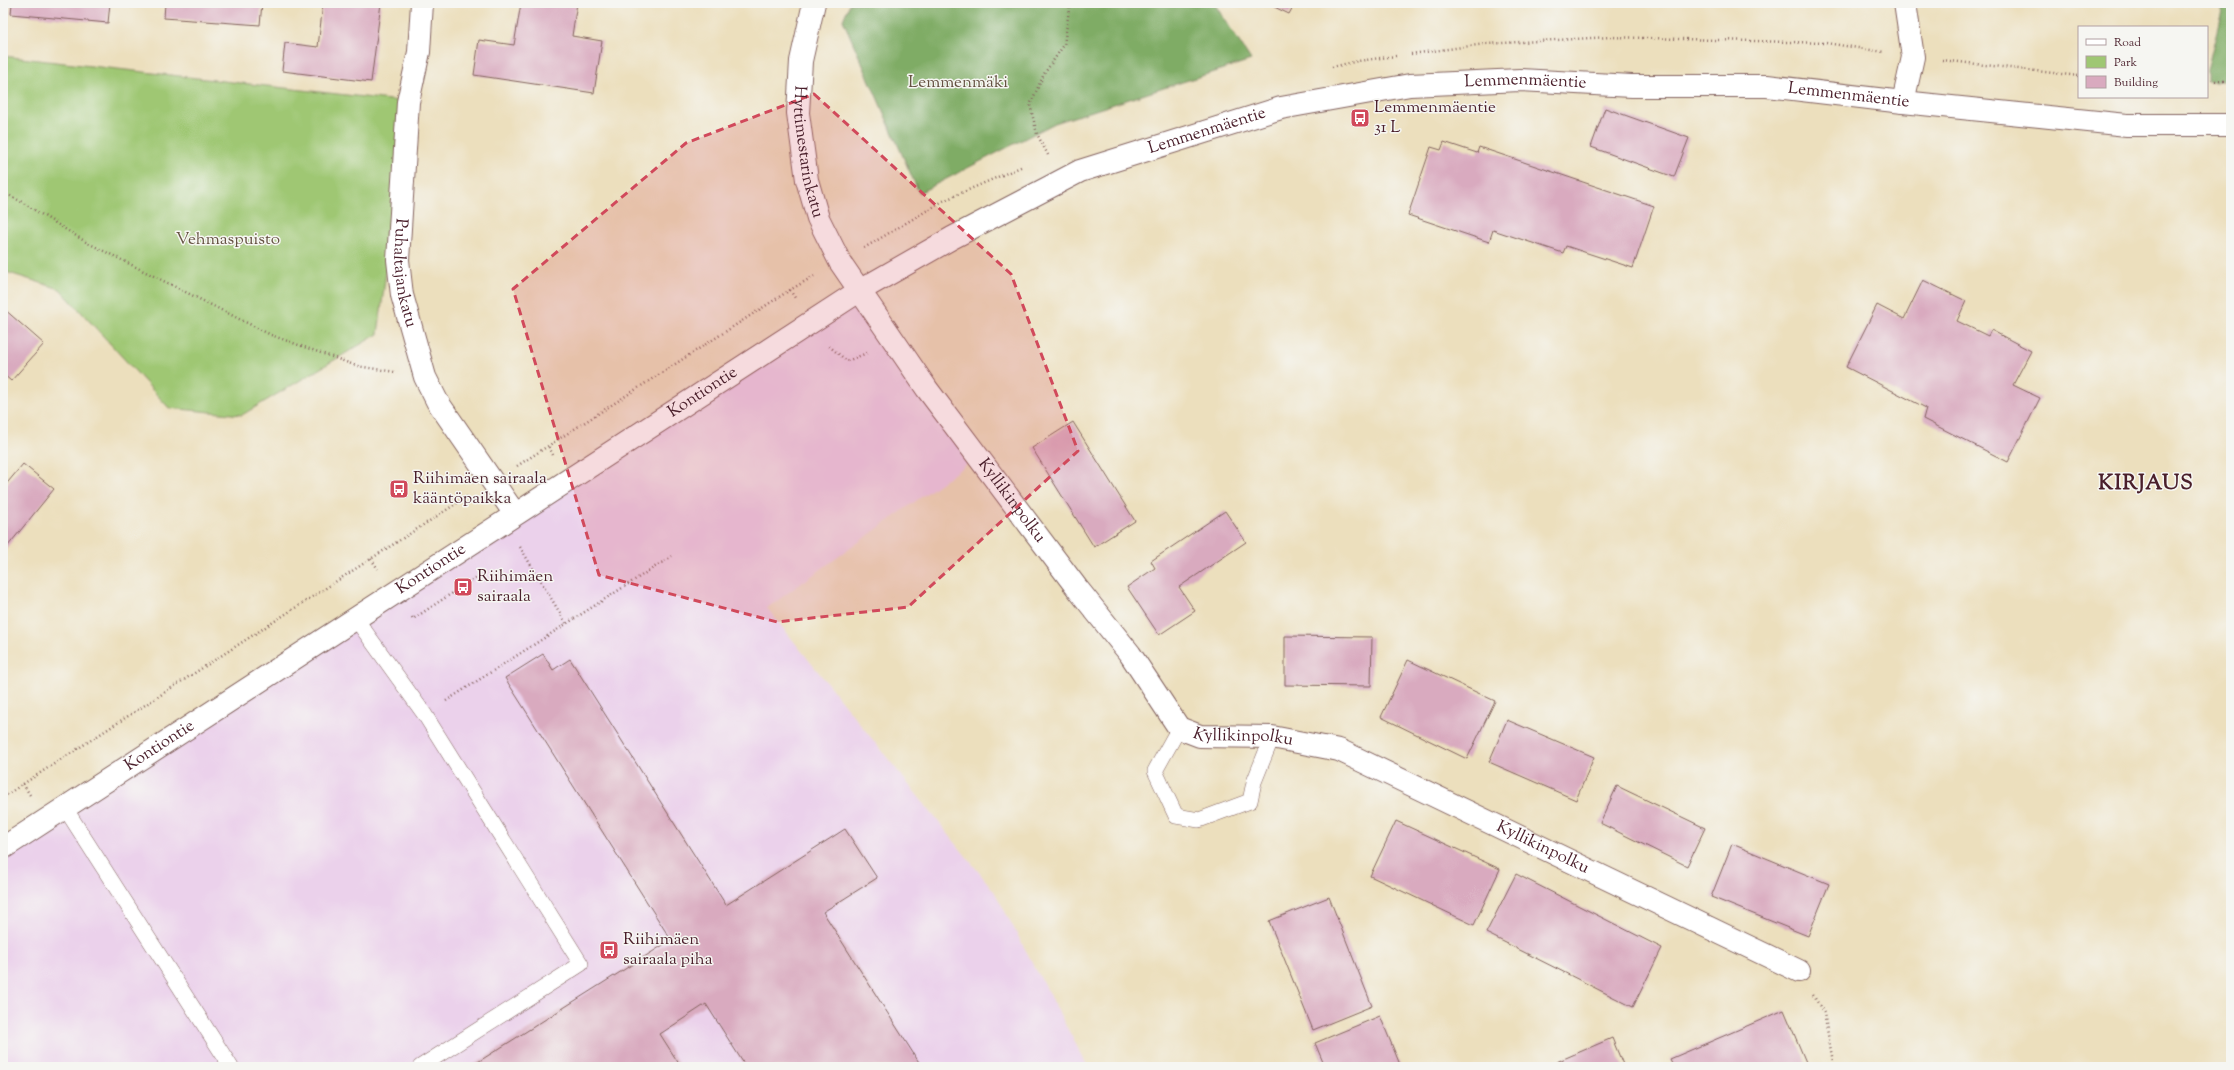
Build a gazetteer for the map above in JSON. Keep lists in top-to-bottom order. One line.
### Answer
{"streets":{"street":["Lemmenmäentie","Hyttimestarinkatu","Puhaltajankatu","Kontiontie","Kyllikinpolku"]},"crossings":[["Lemmenmäentie","Hyttimestarinkatu"],["Lemmenmäentie","Kontiontie"],["Lemmenmäentie","Kyllikinpolku"],["Hyttimestarinkatu","Kontiontie"],["Hyttimestarinkatu","Kyllikinpolku"],["Puhaltajankatu","Kontiontie"],["Kontiontie","Kyllikinpolku"]],"districts":["KIRJAUS"],"parks":["Lemmenmäki","Vehmaspuisto"],"places":{"bus stop":["Lemmenmäentie 31 L","Riihimäen sairaala kääntöpaikka","Riihimäen sairaala","Riihimäen sairaala piha"]},"legend":["Road","Park","Building"]}
